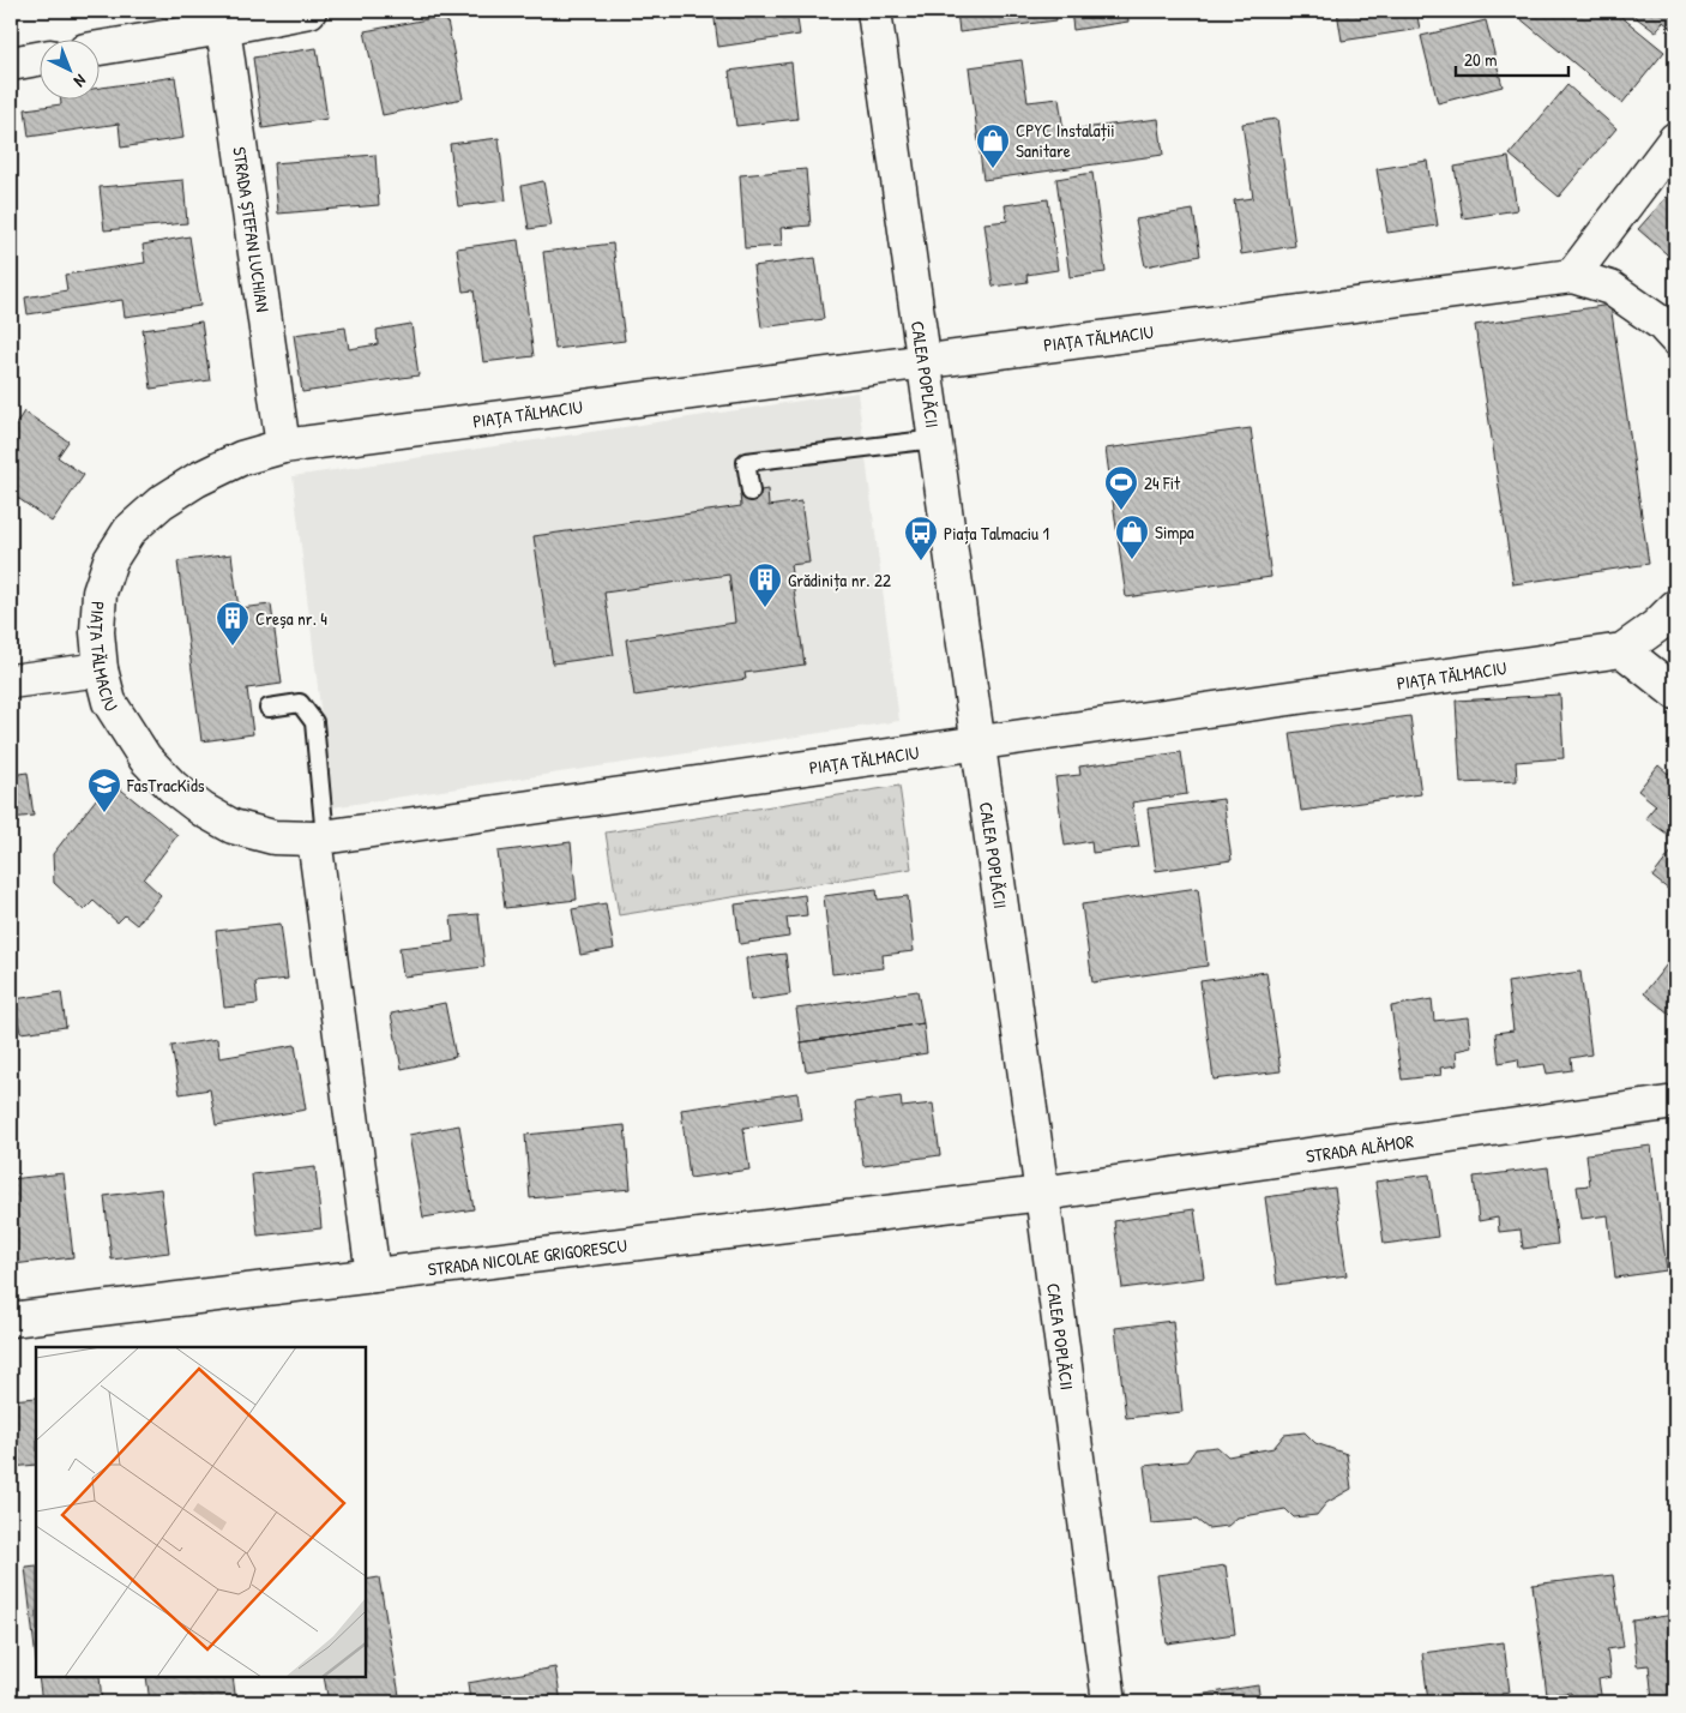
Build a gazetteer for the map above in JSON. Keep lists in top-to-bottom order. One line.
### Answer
{"streets":{"street":["STRADA ȘTEFAN LUCHIAN","PIAȚA TĂLMACIU","CALEA POPLĂCII","STRADA ALĂMOR","STRADA NICOLAE GRIGORESCU"]},"crossings":[["STRADA ȘTEFAN LUCHIAN","PIAȚA TĂLMACIU"],["PIAȚA TĂLMACIU","CALEA POPLĂCII"],["CALEA POPLĂCII","STRADA ALĂMOR"],["CALEA POPLĂCII","STRADA NICOLAE GRIGORESCU"],["STRADA ALĂMOR","STRADA NICOLAE GRIGORESCU"]],"places":{"shop":["CPYC Instalații Sanitare","Simpa"],"sports":["24 Fit"],"bus stop":["Piața Talmaciu 1"],"building":["Grădinița nr. 22","Creșa nr. 4"],"school or university":["FasTracKids"]},"scale_bar":"20 m","north":"bottom right"}
